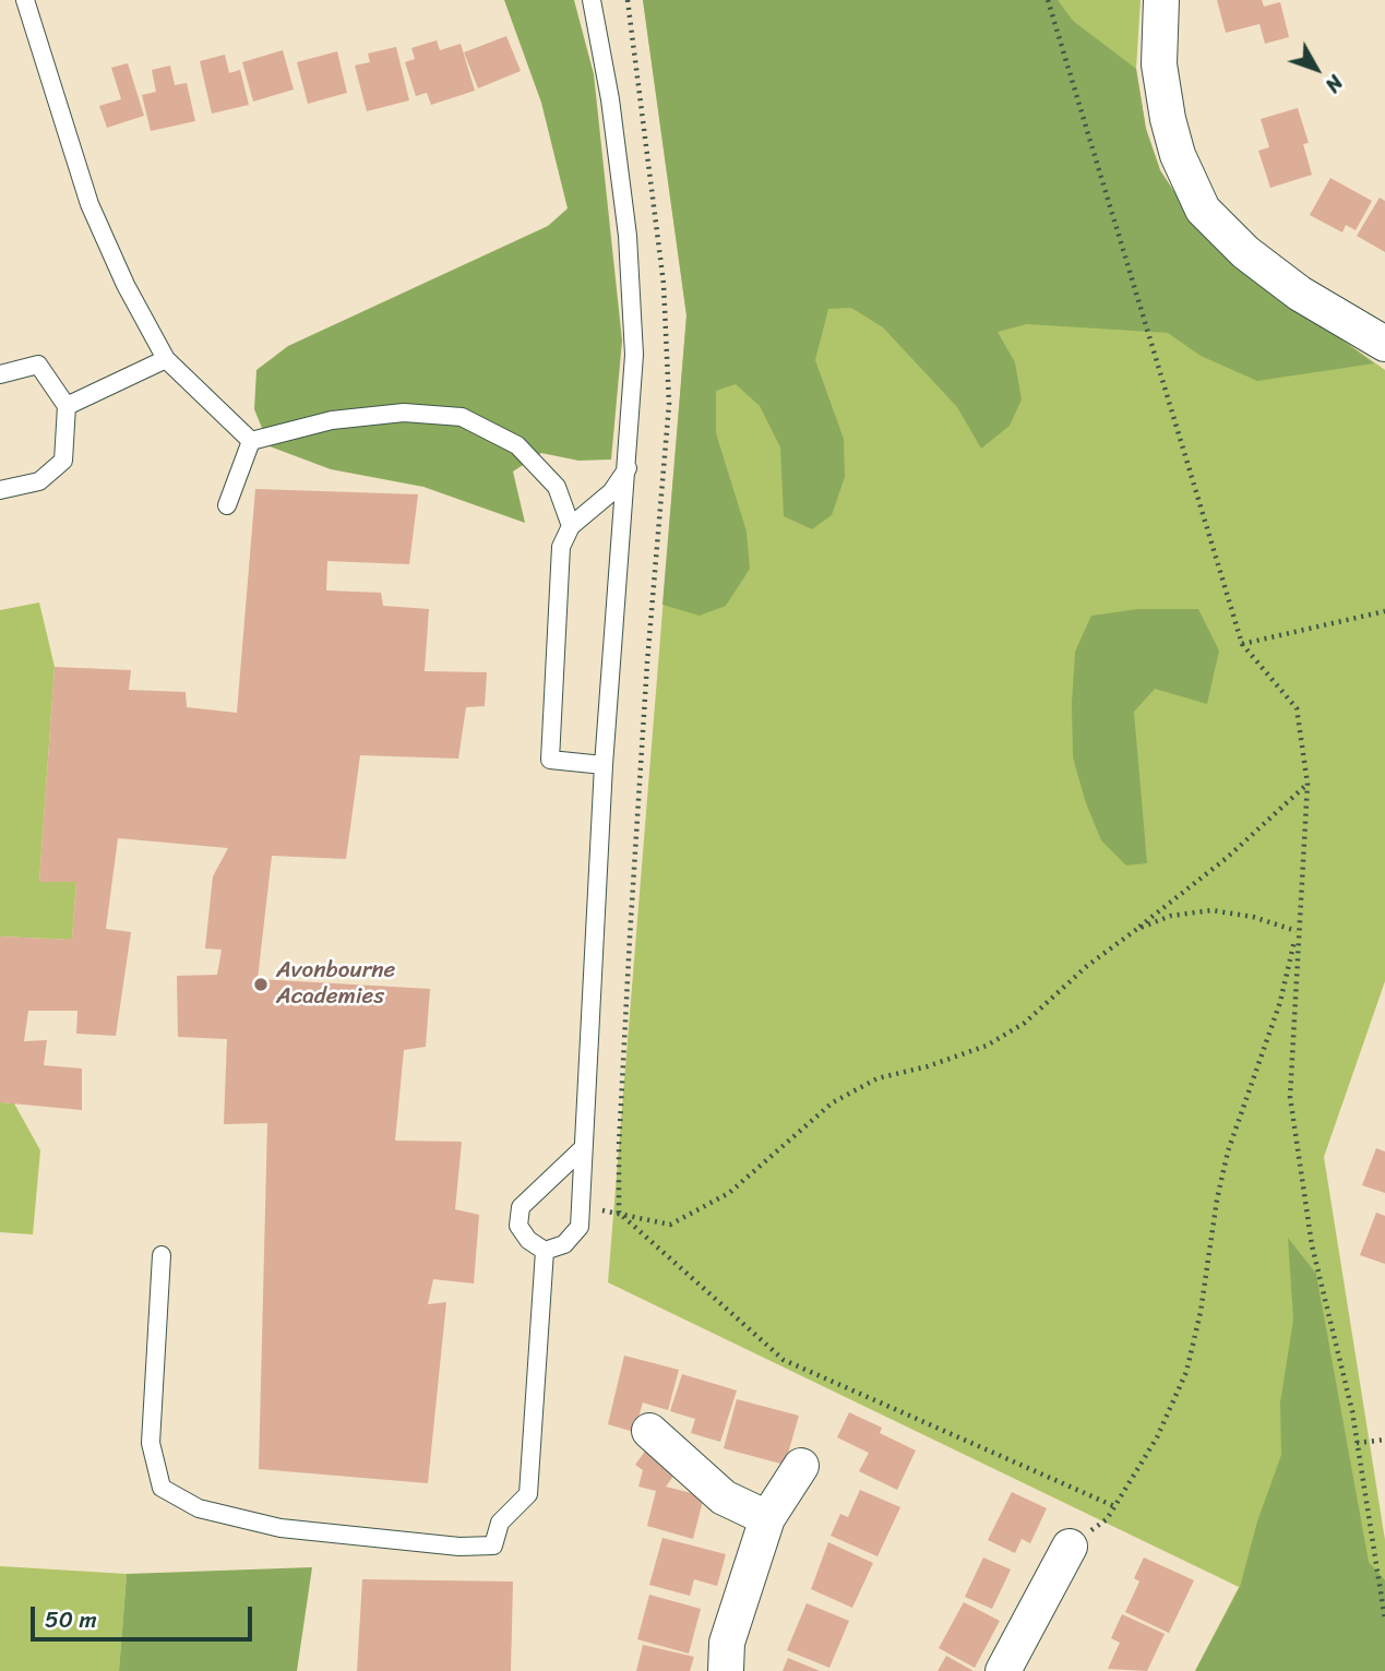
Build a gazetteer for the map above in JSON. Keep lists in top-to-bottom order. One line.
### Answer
{"places":["Avonbourne Academies"],"scale_bar":"50 m","north":"bottom right"}
